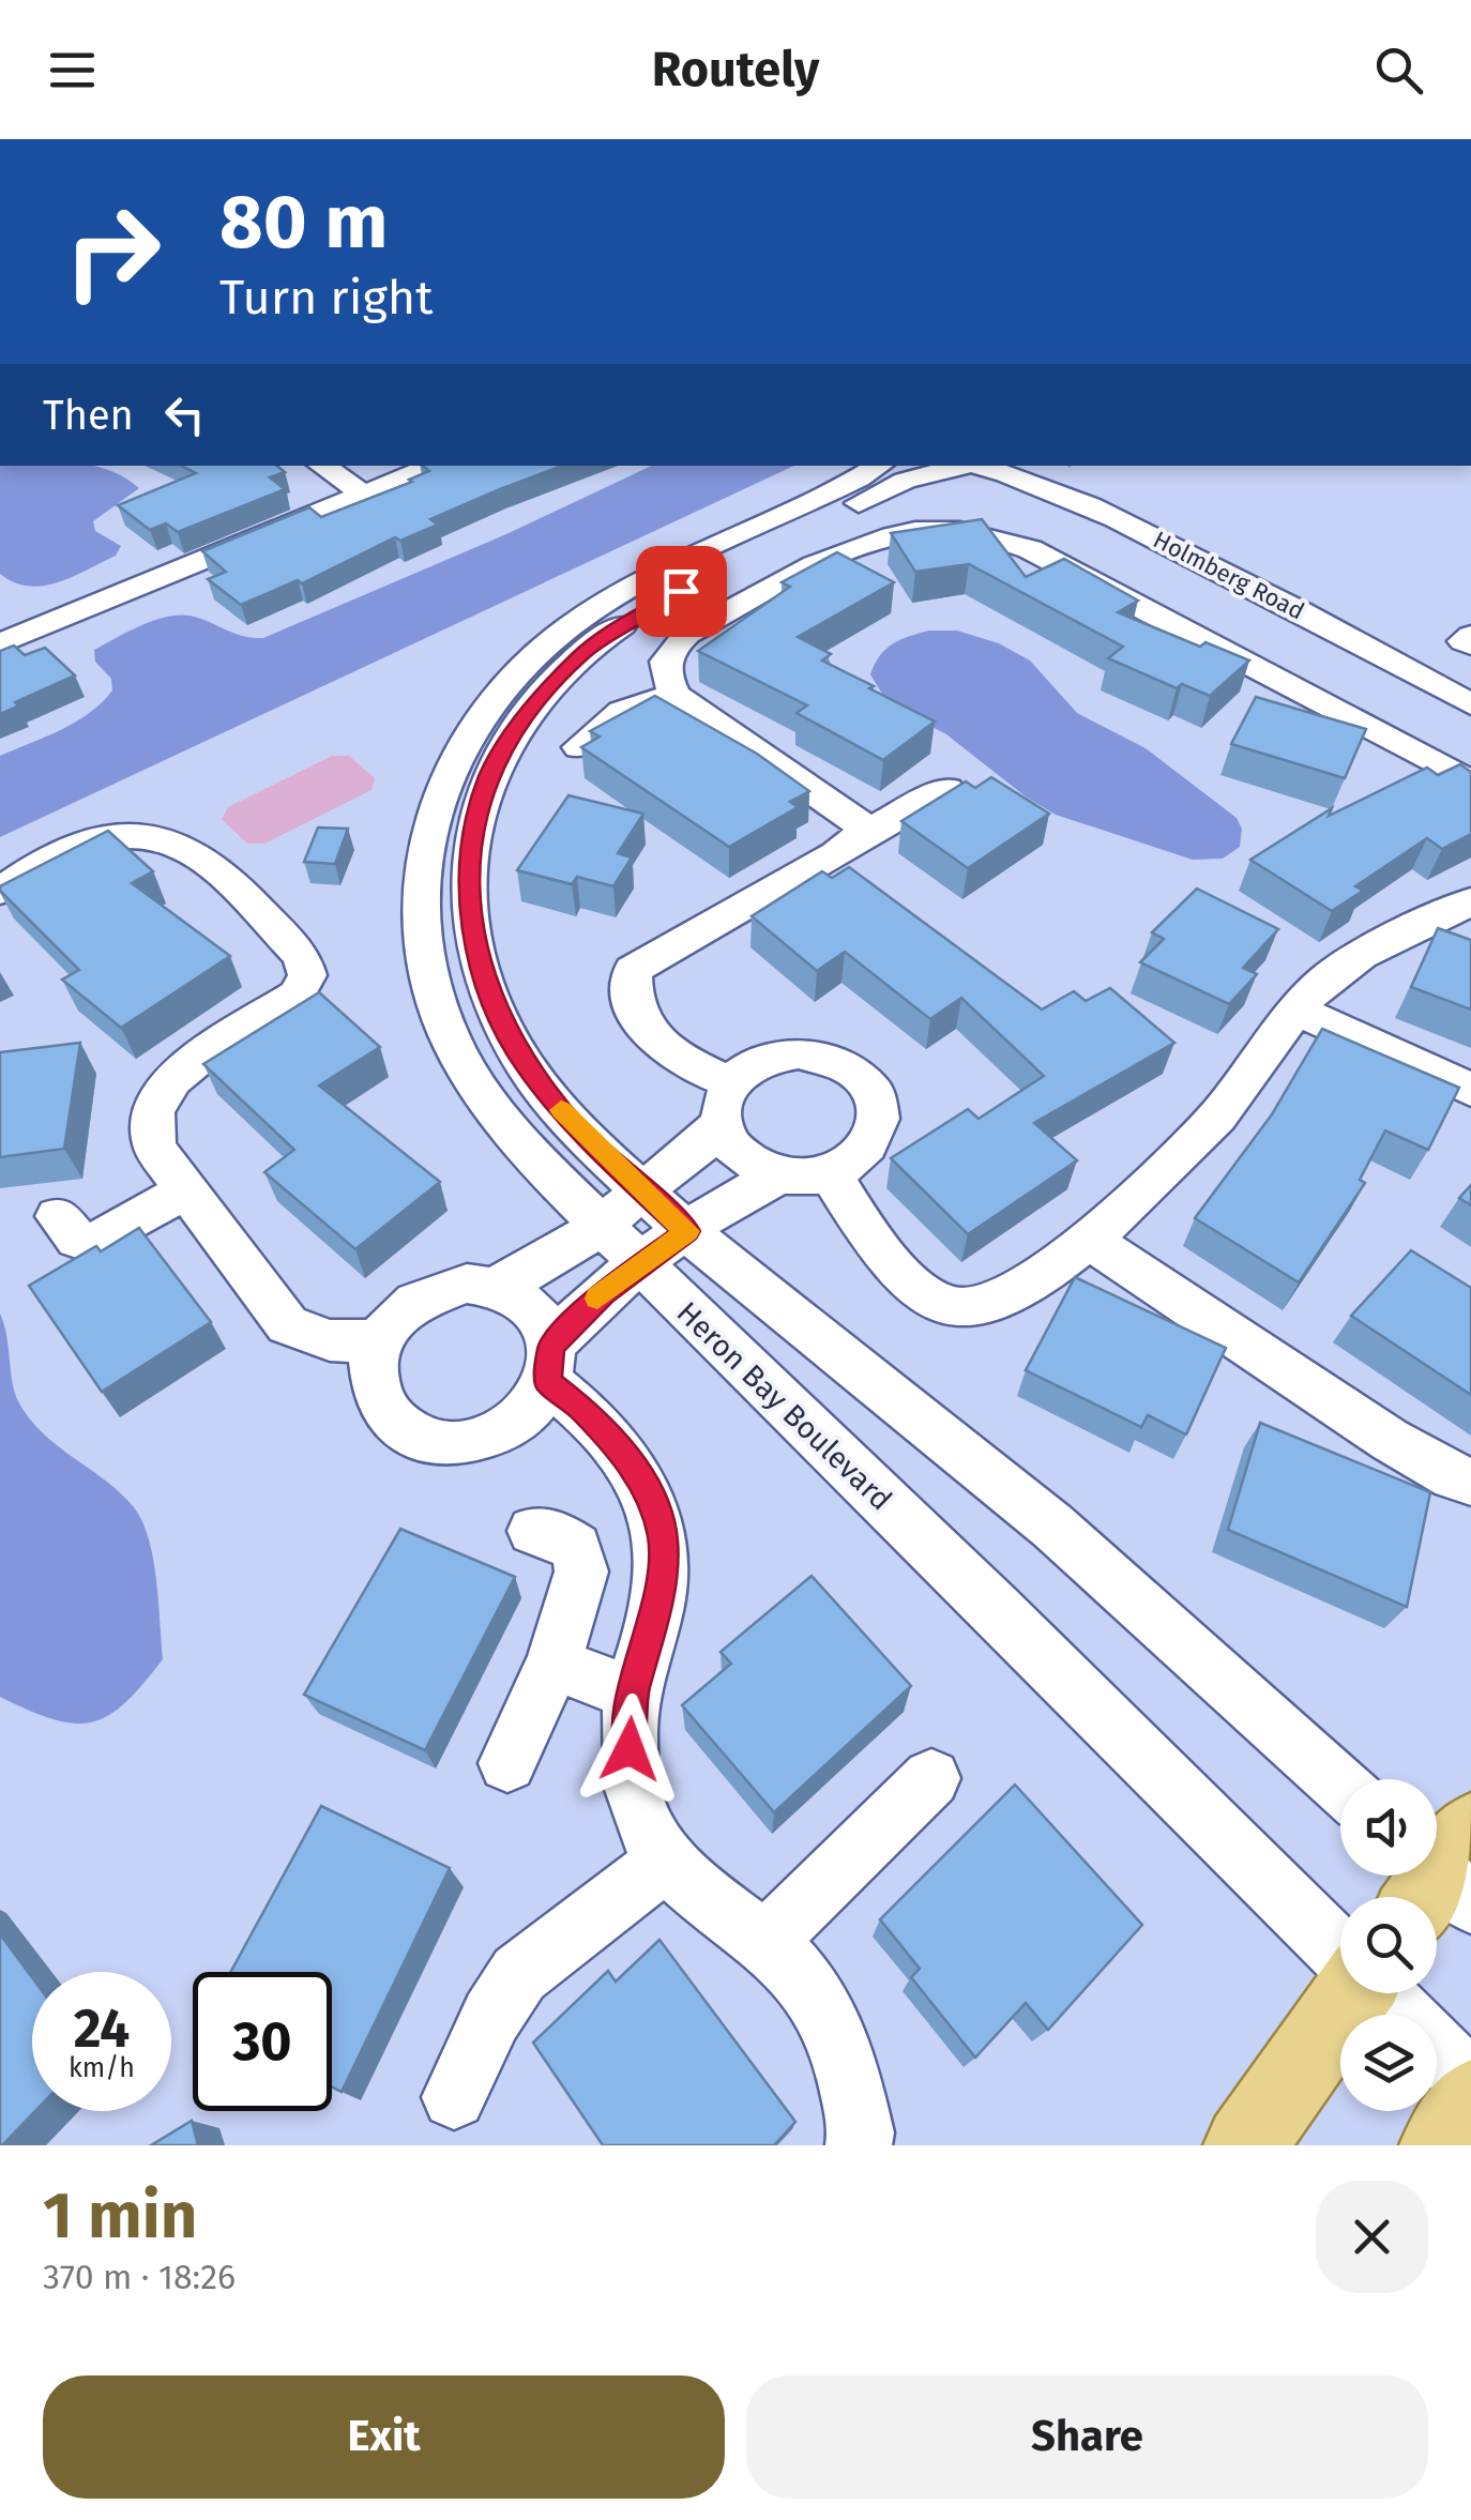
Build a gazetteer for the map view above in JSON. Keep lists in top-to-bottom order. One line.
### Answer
{"streets":{"street":["Holmberg Road","Heron Bay Boulevard"]},"page":{"header":"Routely","turn":["80 m","Turn right"],"then":"Then","speed":"24 km/h","limit":"30","heading":["1 min","370 m · 18:26"],"buttons":["Exit","Share"]}}
